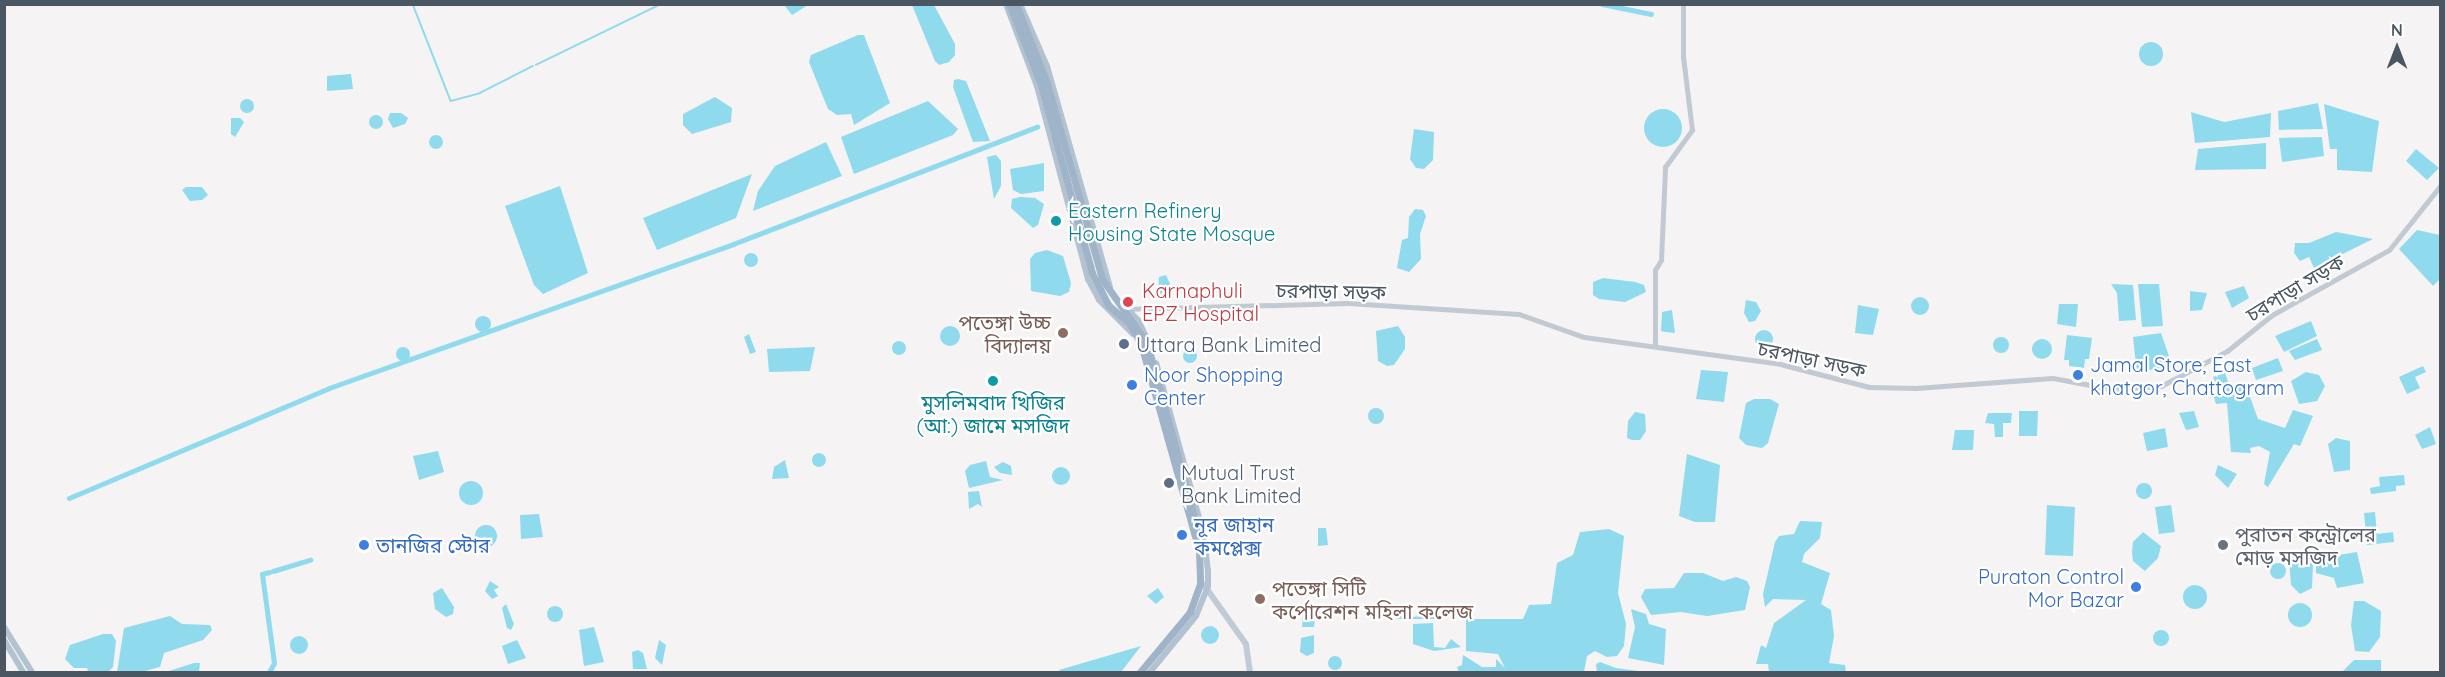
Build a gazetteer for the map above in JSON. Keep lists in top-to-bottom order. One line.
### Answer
{"streets":{"street":["চরপাড়া সড়ক"]},"places":["Eastern Refinery Housing State Mosque","Karnaphuli EPZ Hospital","পতেঙ্গা উচ্চ বিদ্যালয়","Uttara Bank Limited","Jamal Store, East khatgor, Chattogram","মুসলিমবাদ খিজির (আ:) জামে মসজিদ","Noor Shopping Center","Mutual Trust Bank Limited","নূর জাহান কমপ্লেক্স","তানজির স্টোর","পুরাতন কন্ট্রোলের মোড় মসজিদ","Puraton Control Mor Bazar","পতেঙ্গা সিটি কর্পোরেশন মহিলা কলেজ"],"north":"top"}
